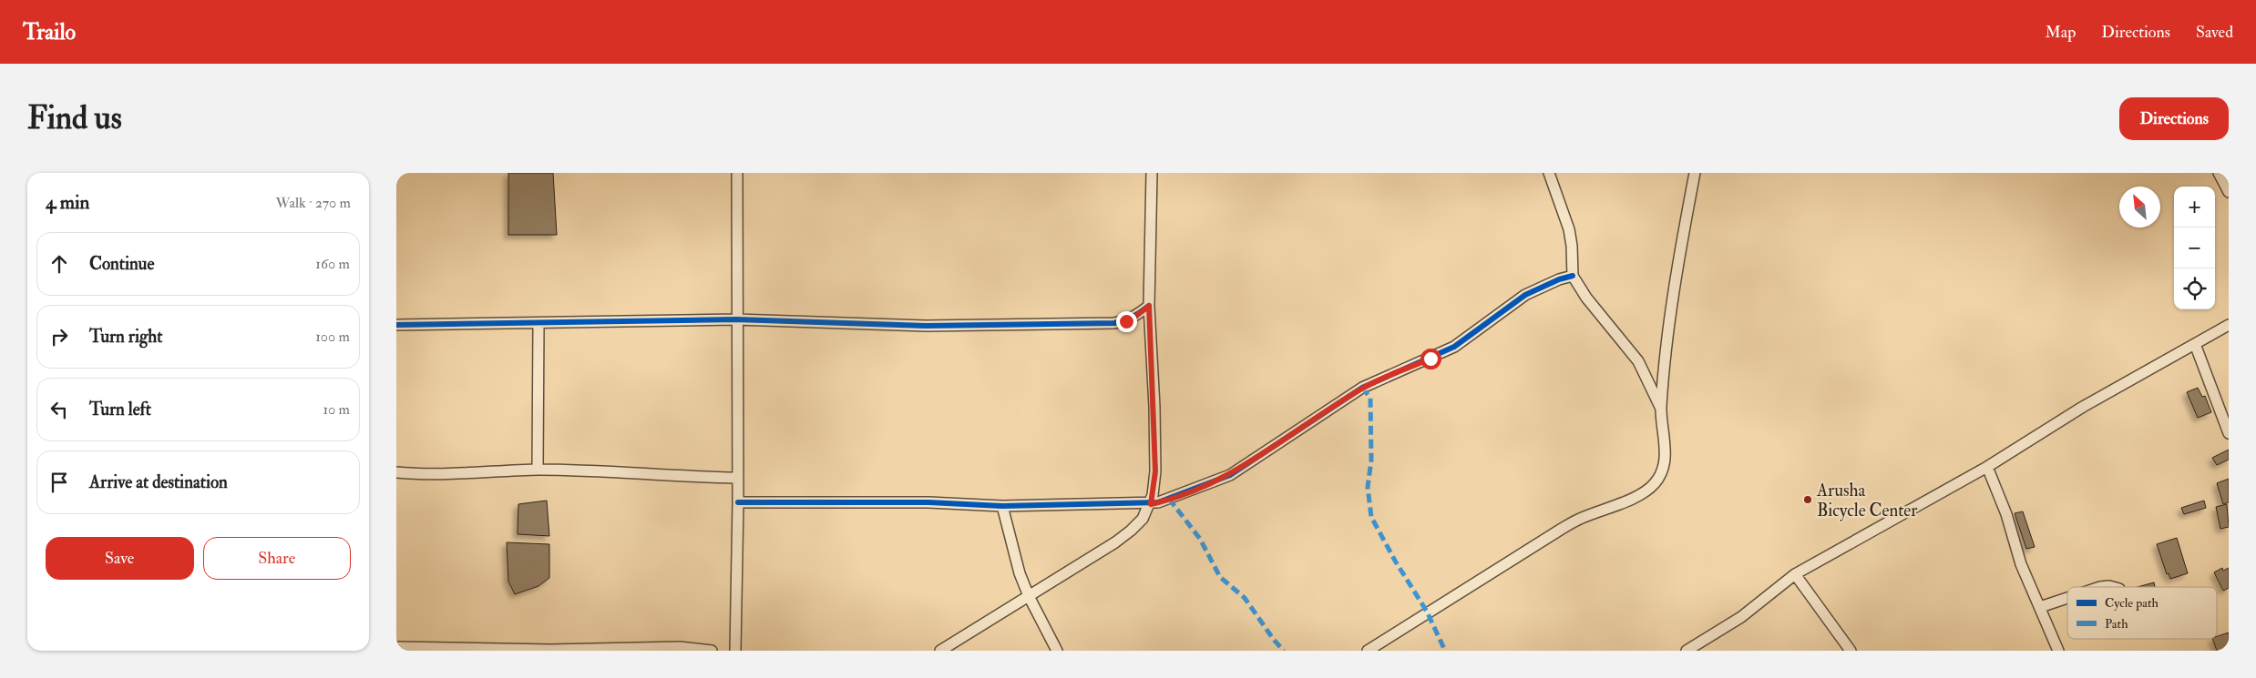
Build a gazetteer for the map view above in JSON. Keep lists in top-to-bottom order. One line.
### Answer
{"places":["Arusha Bicycle Center"],"legend":["Cycle path","Path"],"north":"top left","page":{"header":"Trailo","nav":["Map","Directions","Saved"],"buttons":["Directions",["Save","Share"]],"title":"Find us","heading":["4 min","Walk · 270 m"],"map_buttons":["+","−"],"list":[["Continue","160 m"],["Turn right","100 m"],["Turn left","10 m"],"Arrive at destination"]}}
